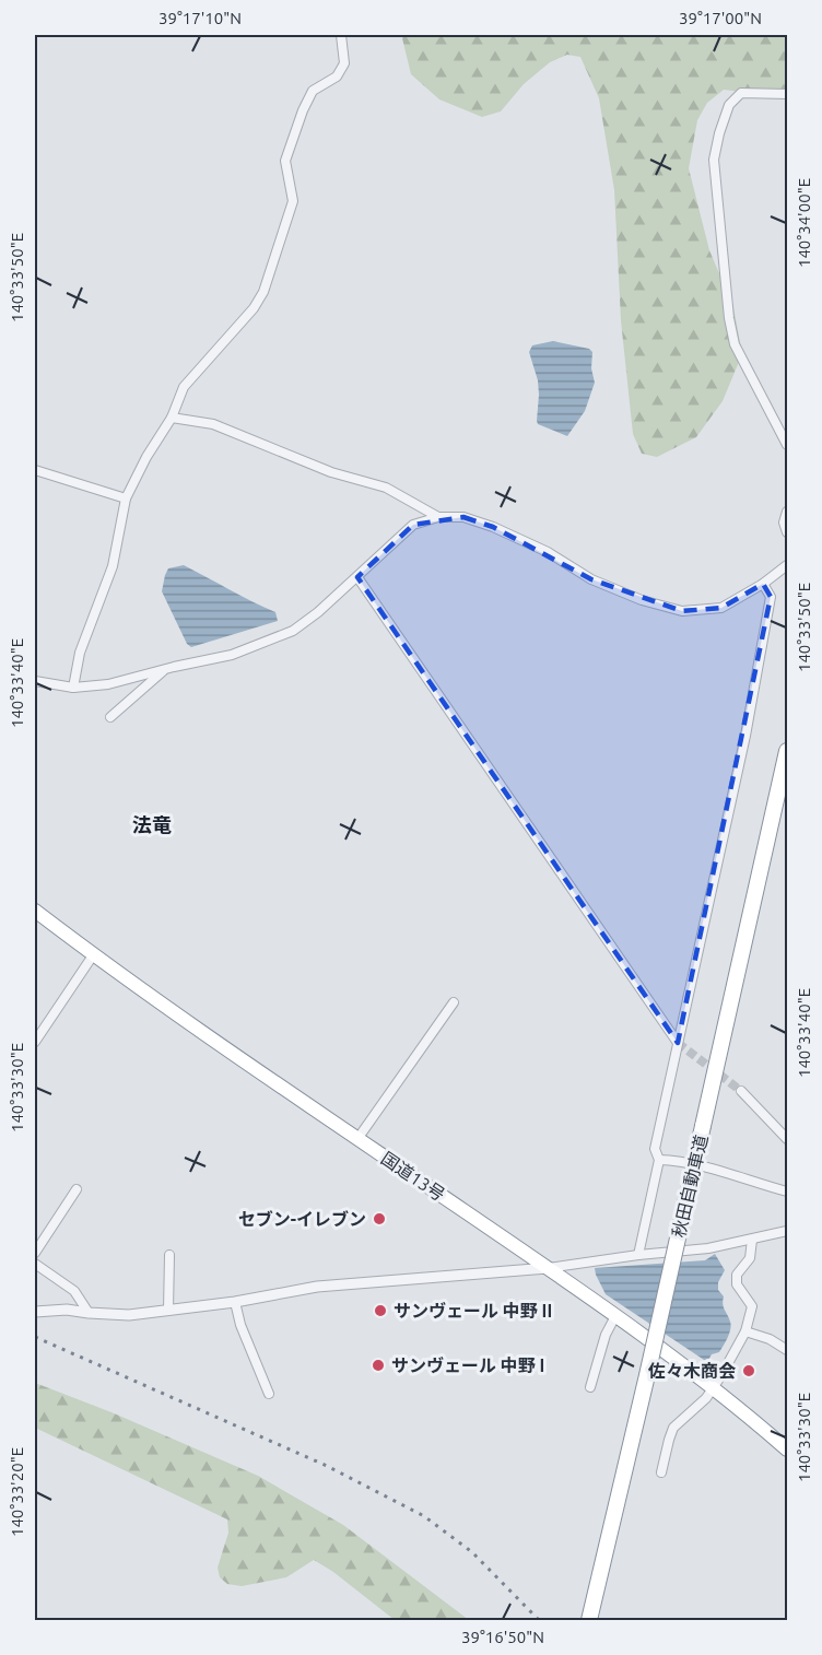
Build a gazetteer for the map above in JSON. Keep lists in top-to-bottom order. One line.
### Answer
{"streets":{"highway":["国道13号","秋田自動車道"]},"districts":["法竜"],"places":["セブン-イレブン","サンヴェール 中野 II","サンヴェール 中野 I","佐々木商会"],"coordinates":["39°17'10\"N","39°17'00\"N","140°34'00\"E","140°33'50\"E","140°33'40\"E","140°33'30\"E","140°33'20\"E","39°16'50\"N"]}
